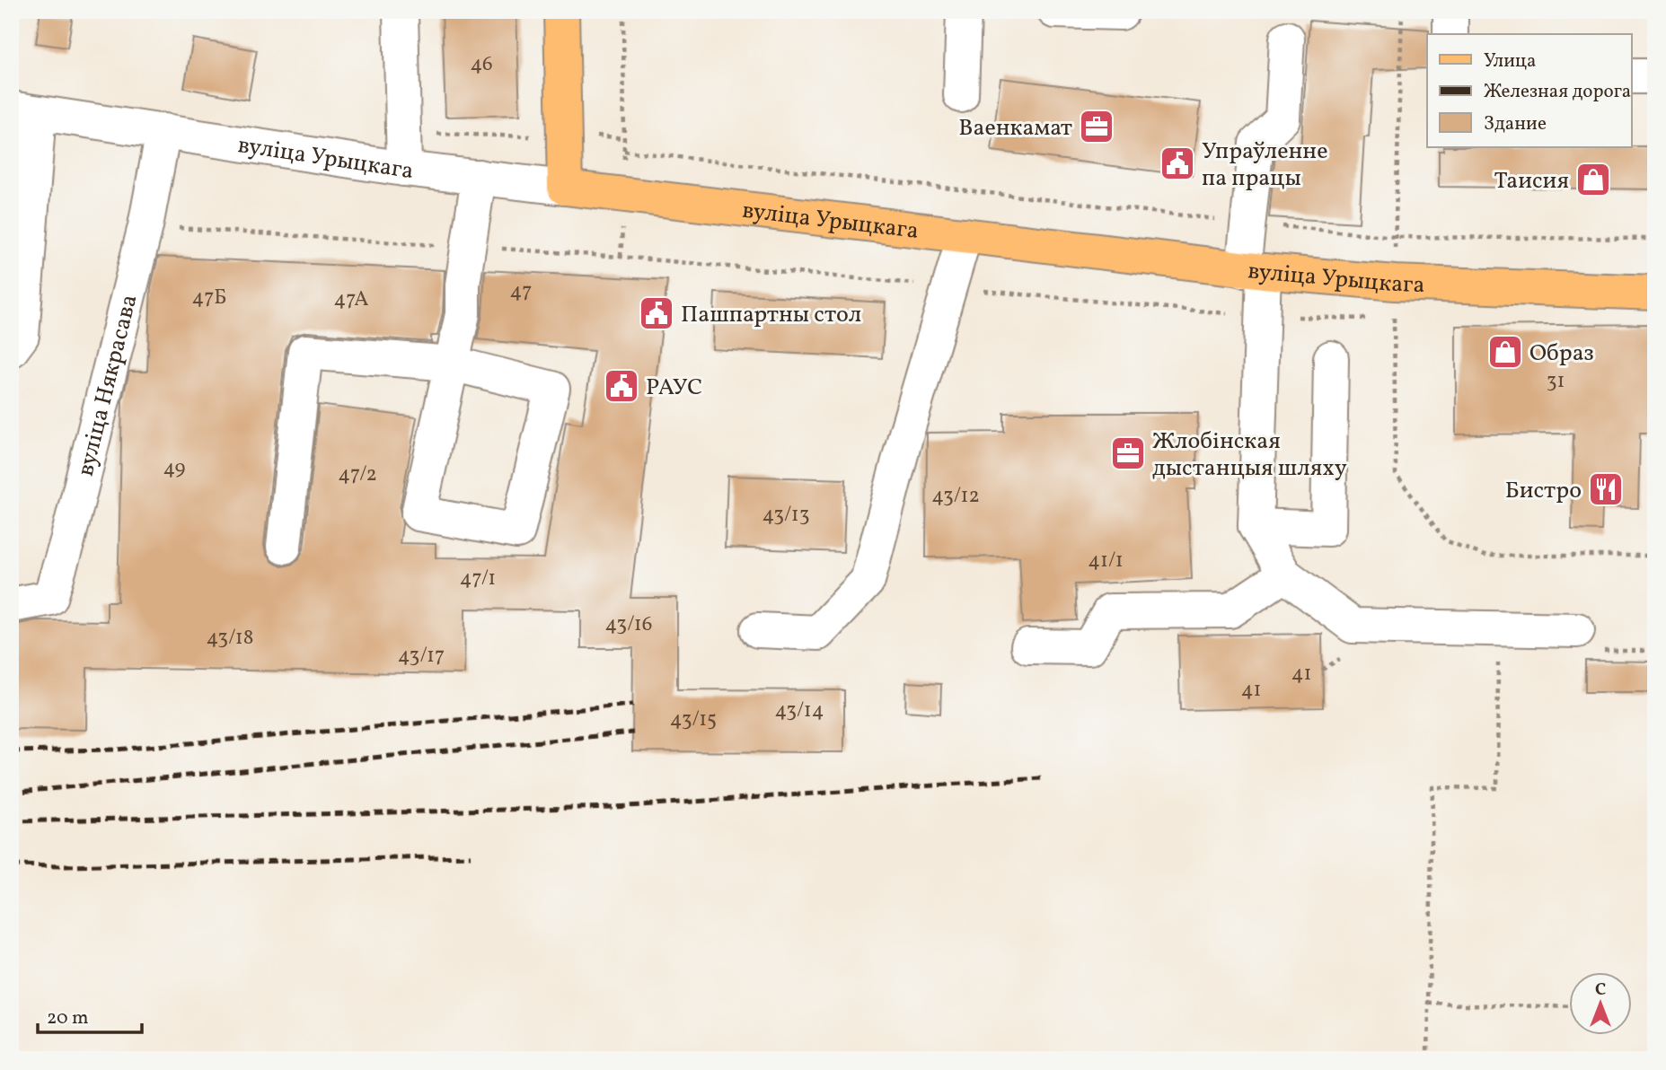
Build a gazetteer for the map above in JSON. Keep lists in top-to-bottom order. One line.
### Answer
{"streets":{"main road":["вуліца Урыцкага"],"street":["вуліца Някрасава"]},"crossings":[["вуліца Урыцкага","вуліца Някрасава"]],"places":{"office":["Ваенкамат","Жлобінская дыстанцыя шляху"],"public building":["Упраўленне па працы","Пашпартны стол","РАУС"],"shop":["Таисия","Образ"],"restaurant":["Бистро"]},"house_numbers":["46","47","47Б","47А","31","49","47/2","43/12","43/13","41/1","47/1","43/16","43/18","43/17","41","41","43/14","43/15"],"legend":["Улица","Железная дорога","Здание"],"scale_bar":"20 m","north":"top"}
